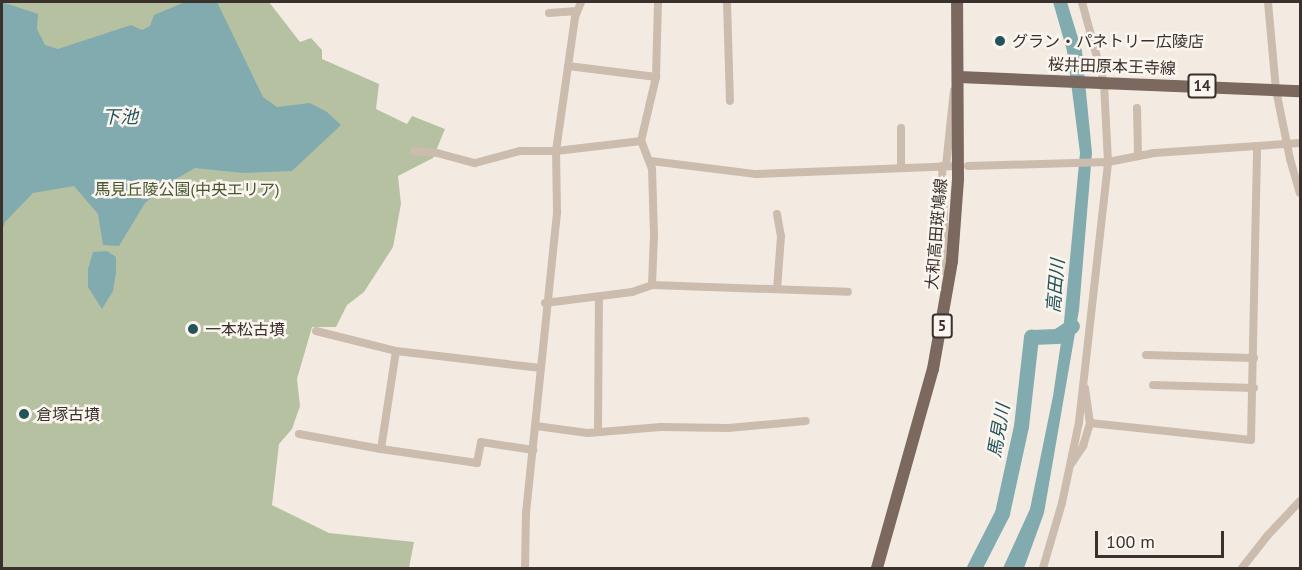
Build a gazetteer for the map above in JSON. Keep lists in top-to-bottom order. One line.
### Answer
{"streets":{"main road":["桜井田原本王寺線","14","大和高田斑鳩線","5"]},"crossings":[["桜井田原本王寺線","大和高田斑鳩線"]],"water":["下池","高田川","馬見川"],"parks":["馬見丘陵公園(中央エリア)"],"places":["グラン・パネトリー広陵店","一本松古墳","倉塚古墳"],"scale_bar":"100 m"}
